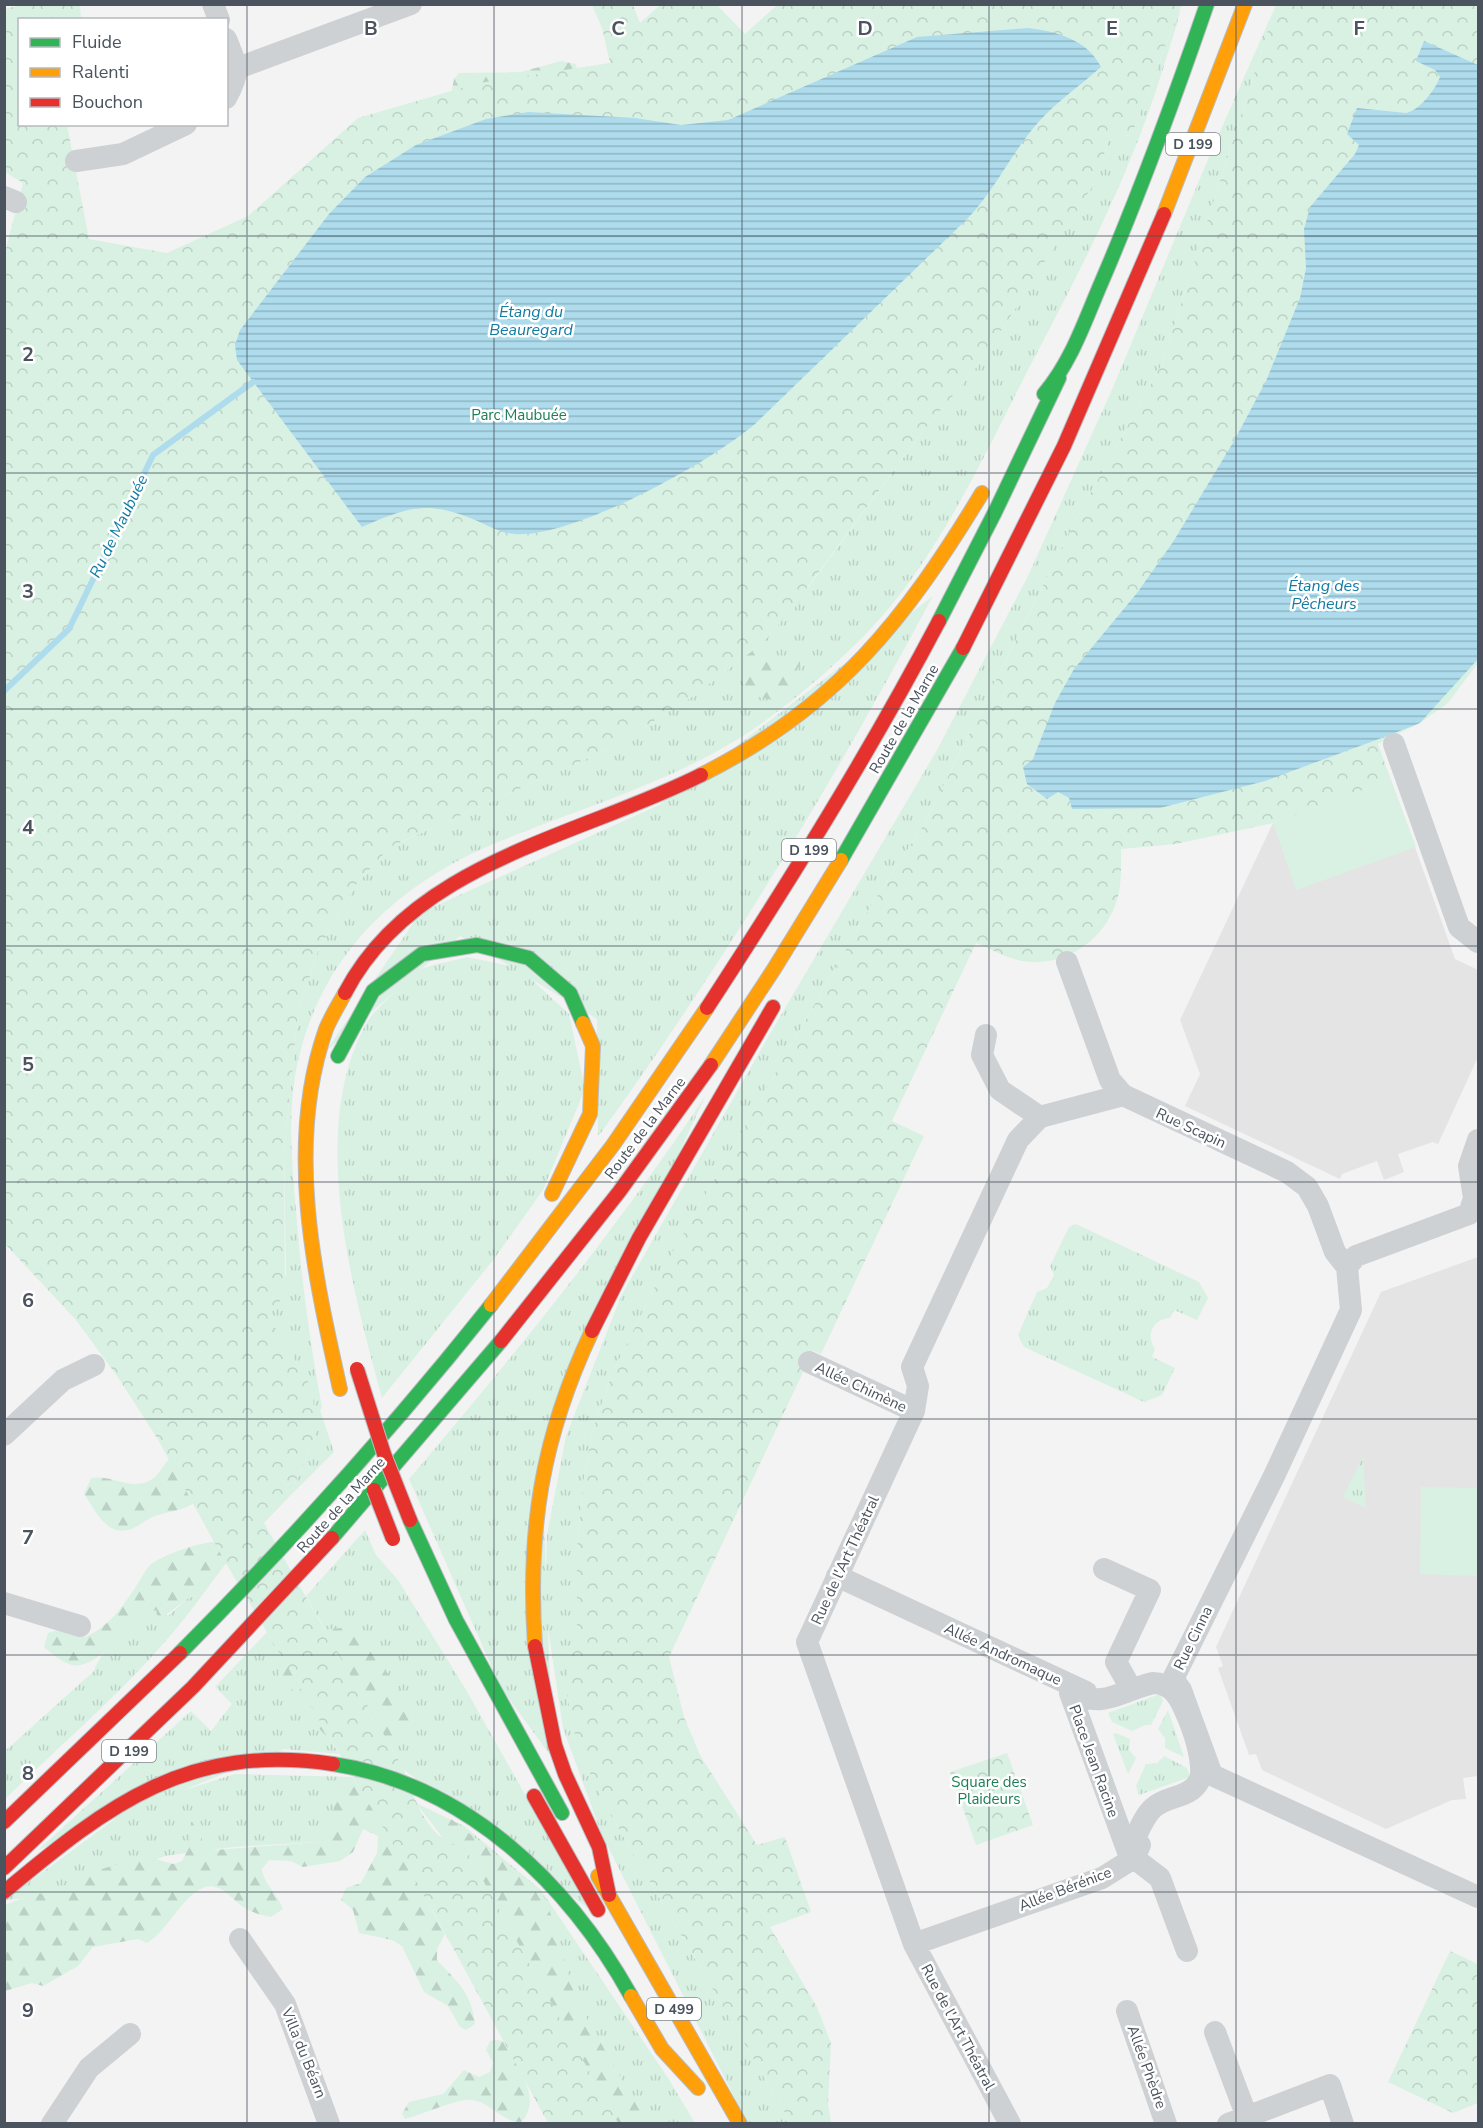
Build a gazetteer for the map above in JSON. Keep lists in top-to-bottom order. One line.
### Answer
{"streets":{"highway":["D 199","Route de la Marne","D 499"],"street":["Rue Scapin","Allée Chimène","Rue de l'Art Théatral","Rue Cinna","Allée Andromaque","Place Jean Racine","Allée Bérénice","Villa du Béarn","Allée Phèdre"]},"crossings":[["D 199","Route de la Marne"],["Rue Scapin","Rue Cinna"],["Allée Chimène","Rue de l'Art Théatral"],["Rue de l'Art Théatral","Allée Andromaque"],["Rue de l'Art Théatral","Allée Bérénice"],["Rue Cinna","Allée Andromaque"],["Place Jean Racine","Allée Bérénice"]],"water":["Étang du Beauregard","Ru de Maubuée","Étang des Pêcheurs"],"parks":["Parc Maubuée","Square des Plaideurs"],"legend":["Fluide","Ralenti","Bouchon"],"grid":{"columns":["B","C","D","E","F"],"rows":["2","3","4","5","6","7","8","9"]}}
